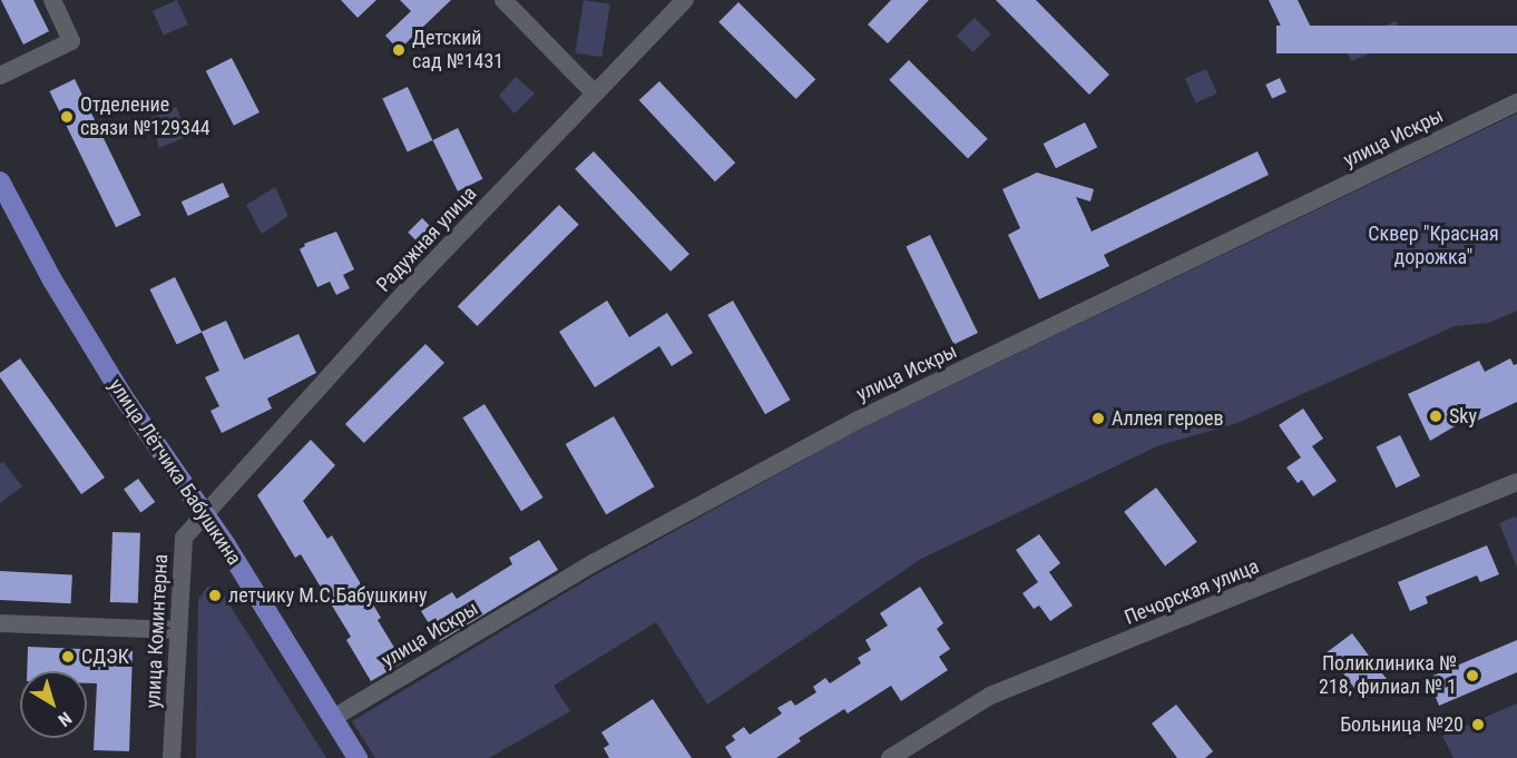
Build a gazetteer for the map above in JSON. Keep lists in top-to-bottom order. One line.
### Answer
{"streets":{"main road":["улица Лётчика Бабушкина"],"street":["улица Искры","Радужная улица","Печорская улица","улица Коминтерна"]},"crossings":[["улица Искры","улица Лётчика Бабушкина"],["Радужная улица","улица Лётчика Бабушкина"],["Радужная улица","улица Коминтерна"],["улица Лётчика Бабушкина","улица Коминтерна"]],"parks":["Сквер \"Красная дорожка\""],"places":["Детский сад №1431","Отделение связи №129344","Sky","Аллея героев","летчику М.С.Бабушкину","СДЭК","Поликлиника № 218, филиал № 1","Больница №20"],"north":"bottom right"}
